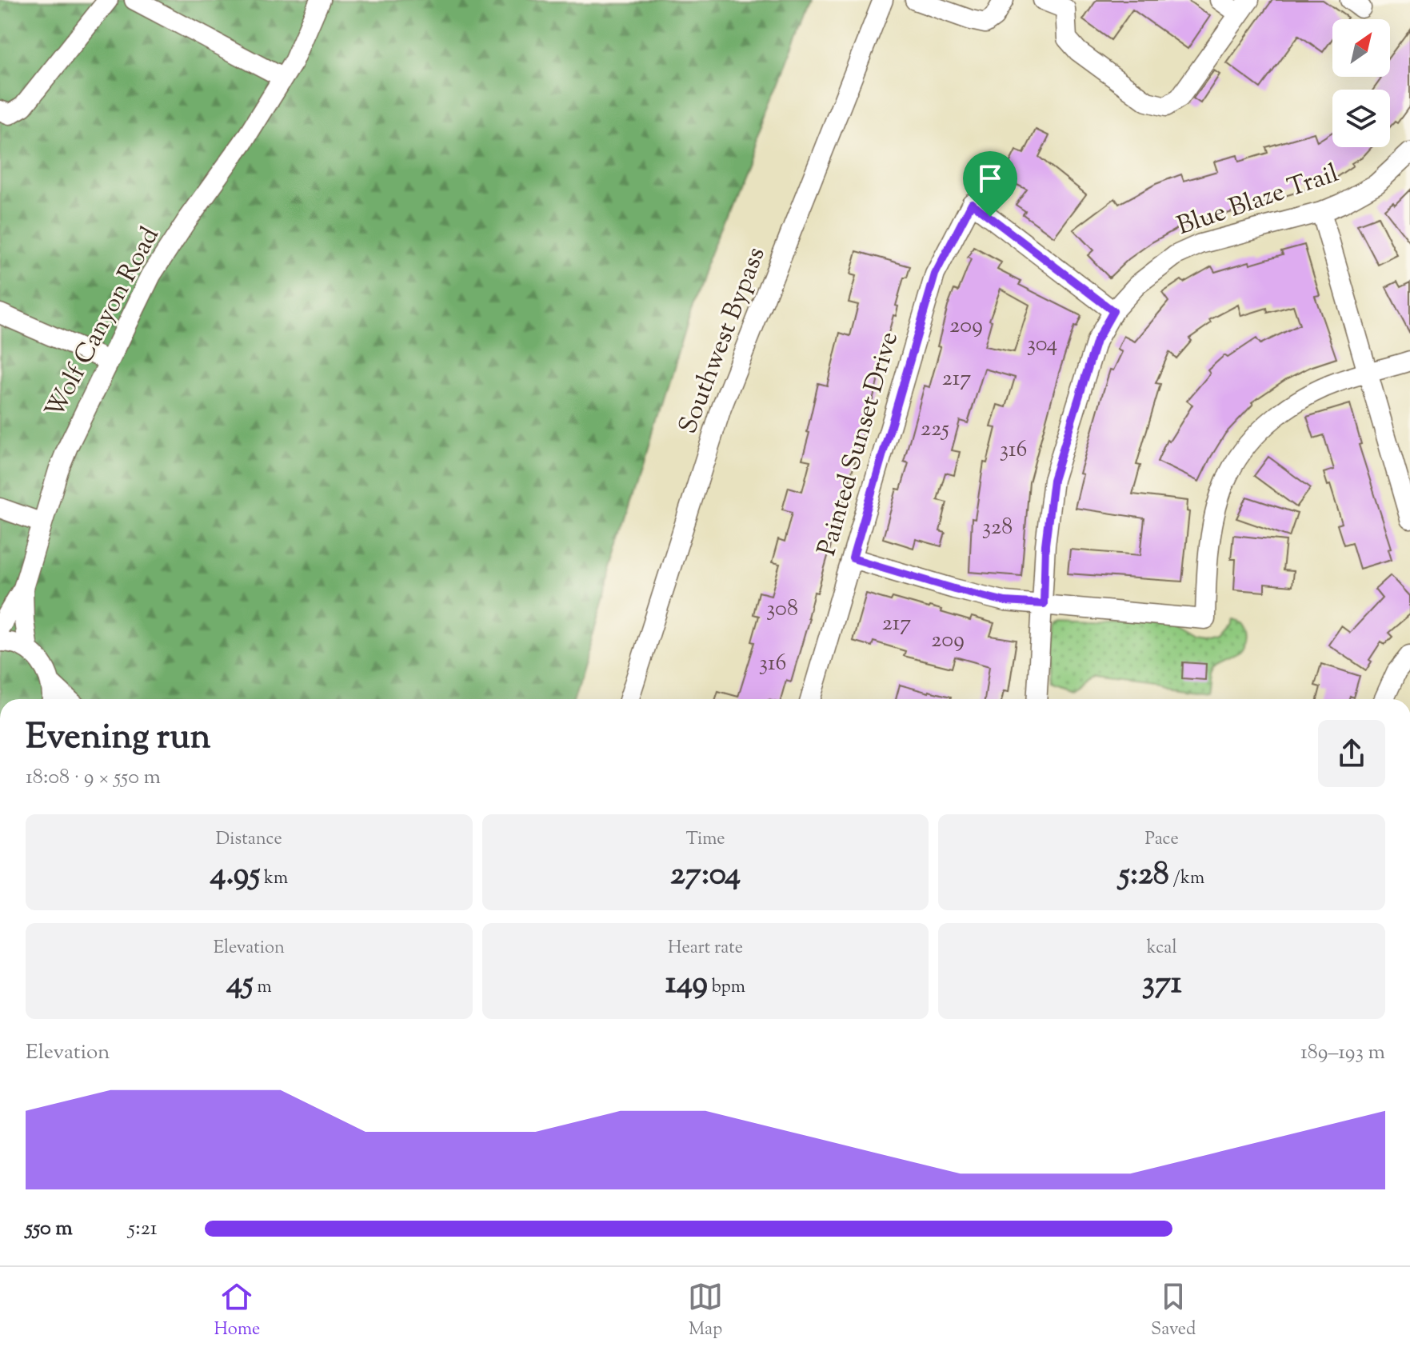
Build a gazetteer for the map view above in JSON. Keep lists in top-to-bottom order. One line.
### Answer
{"streets":{"street":["Blue Blaze Trail","Wolf Canyon Road","Southwest Bypass","Painted Sunset Drive"]},"crossings":[["Blue Blaze Trail","Painted Sunset Drive"]],"house_numbers":["209","304","217","225","316","328","308","217","209","316"],"north":"top right","page":{"heading":["Evening run","18:08 · 9 × 550 m"],"stats":[["Distance","4.95 km"],["Time","27:04"],["Pace","5:28 /km"],["Elevation","45 m"],["Heart rate","149 bpm"],["kcal","371"]],"chart":["Elevation","189–193 m"],"list":[{"name":"550 m","note":"5:21"}],"tabs":["Home","Map","Saved"]}}
